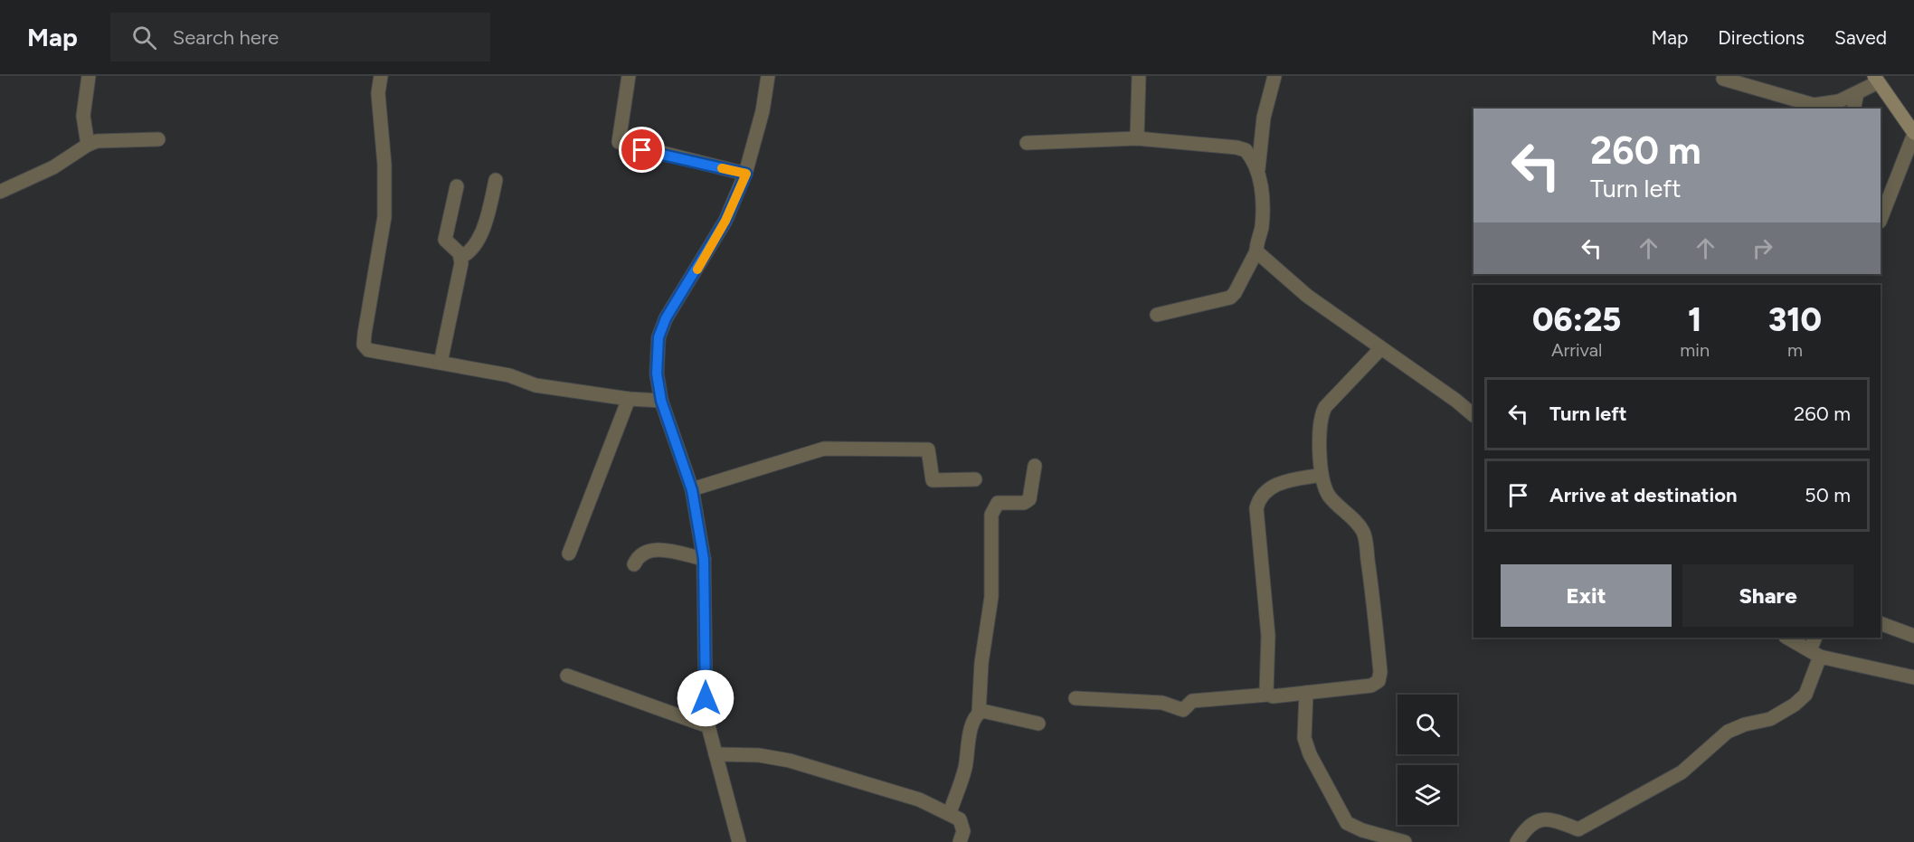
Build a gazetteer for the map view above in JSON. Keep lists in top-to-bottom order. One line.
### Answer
{"page":{"header":"Map","search":"Search here","nav":["Map","Directions","Saved"],"turn":["260 m","Turn left"],"eta":["06:25","Arrival","1","min","310","m"],"list":[{"name":"Turn left","value":"260 m"},{"name":"Arrive at destination","value":"50 m"}],"buttons":["Exit","Share"]}}
